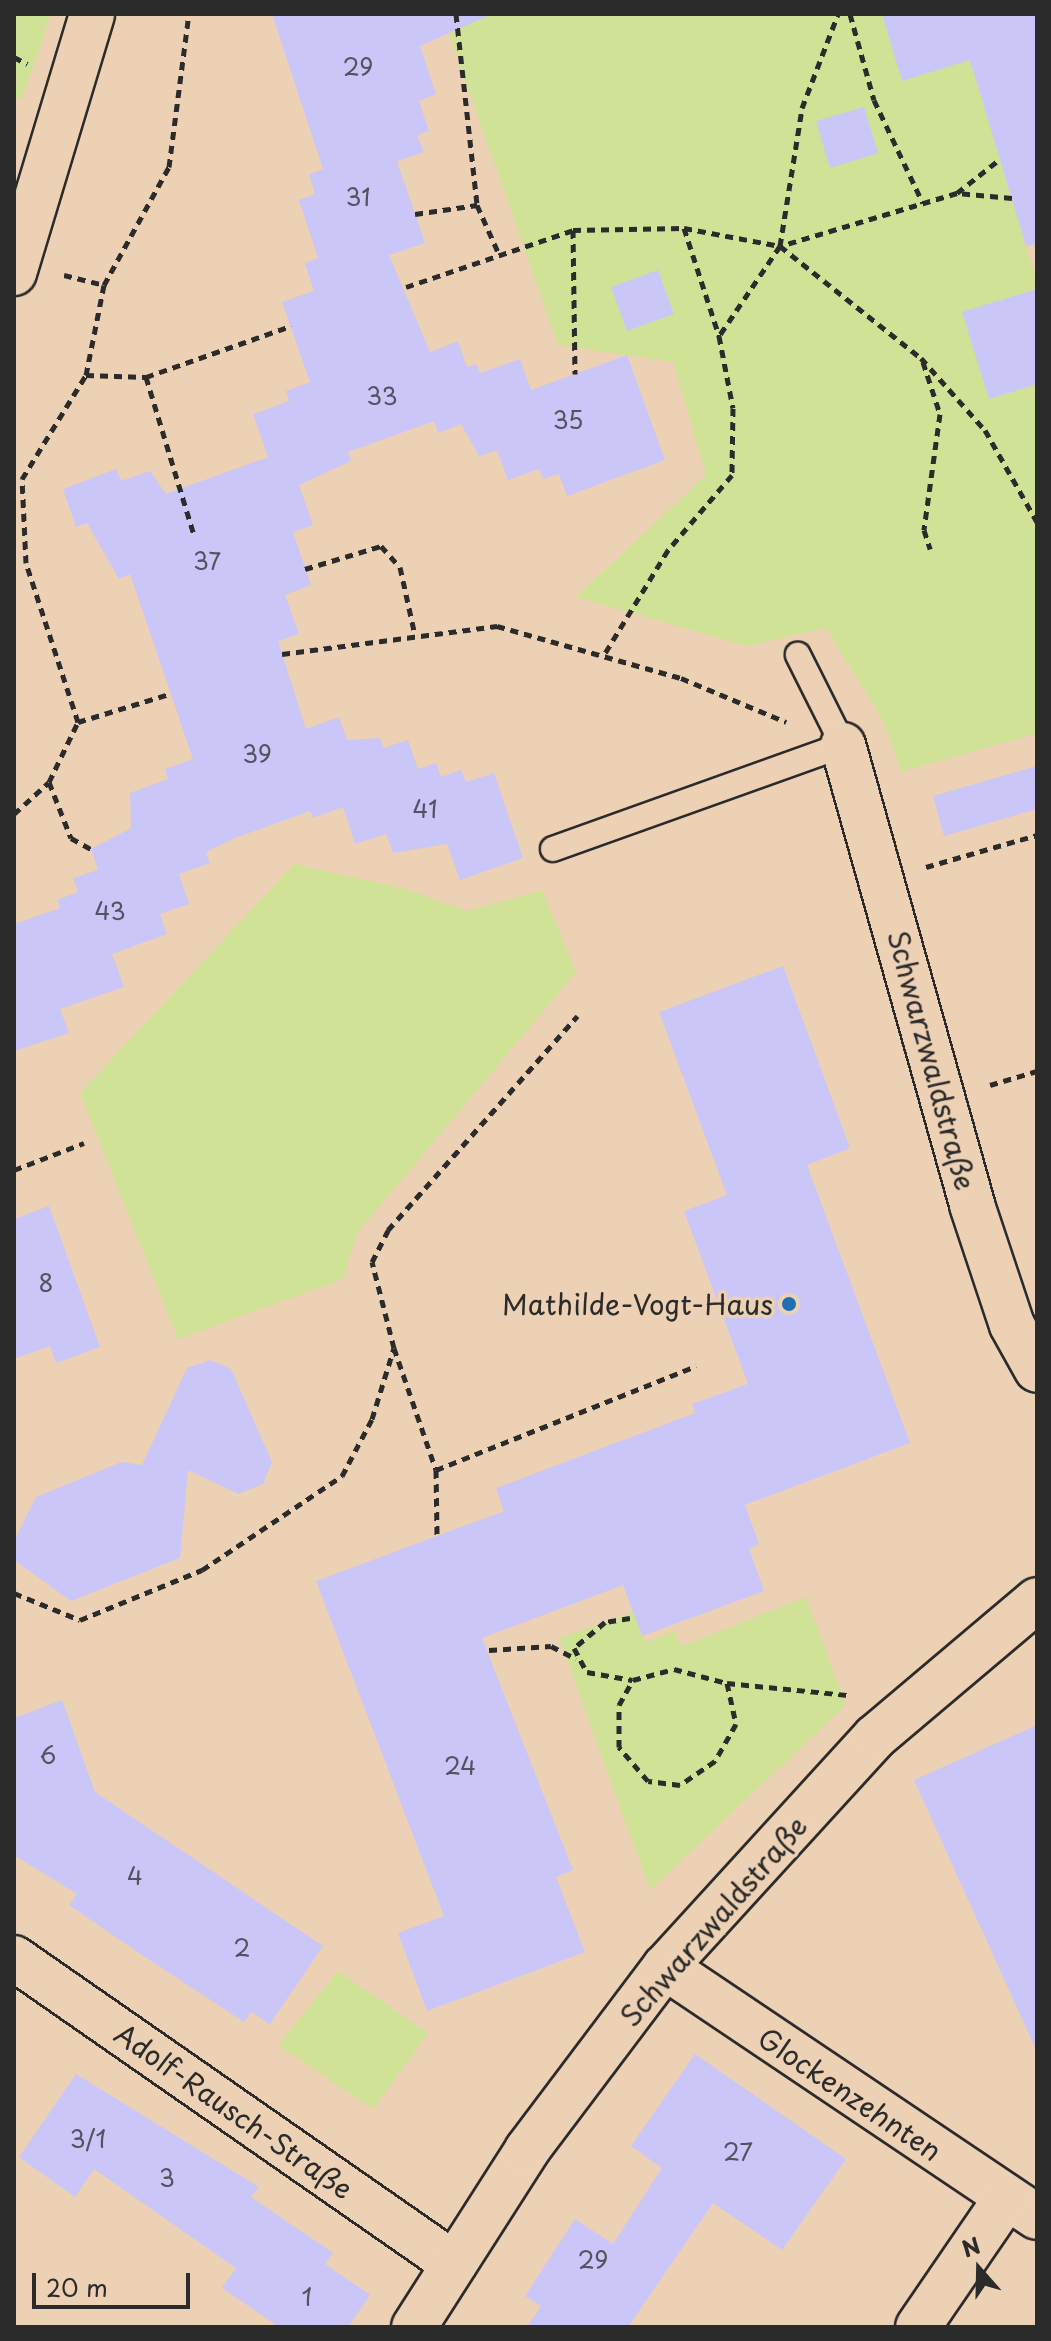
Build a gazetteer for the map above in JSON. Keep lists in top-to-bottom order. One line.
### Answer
{"streets":{"street":["Schwarzwaldstraße","Glockenzehnten","Adolf-Rausch-Straße"]},"crossings":[["Schwarzwaldstraße","Glockenzehnten"],["Schwarzwaldstraße","Adolf-Rausch-Straße"]],"places":["Mathilde-Vogt-Haus"],"house_numbers":["29","31","33","35","37","39","41","43","8","6","24","4","2","3/1","27","3","29","1"],"scale_bar":"20 m","north":"top"}
